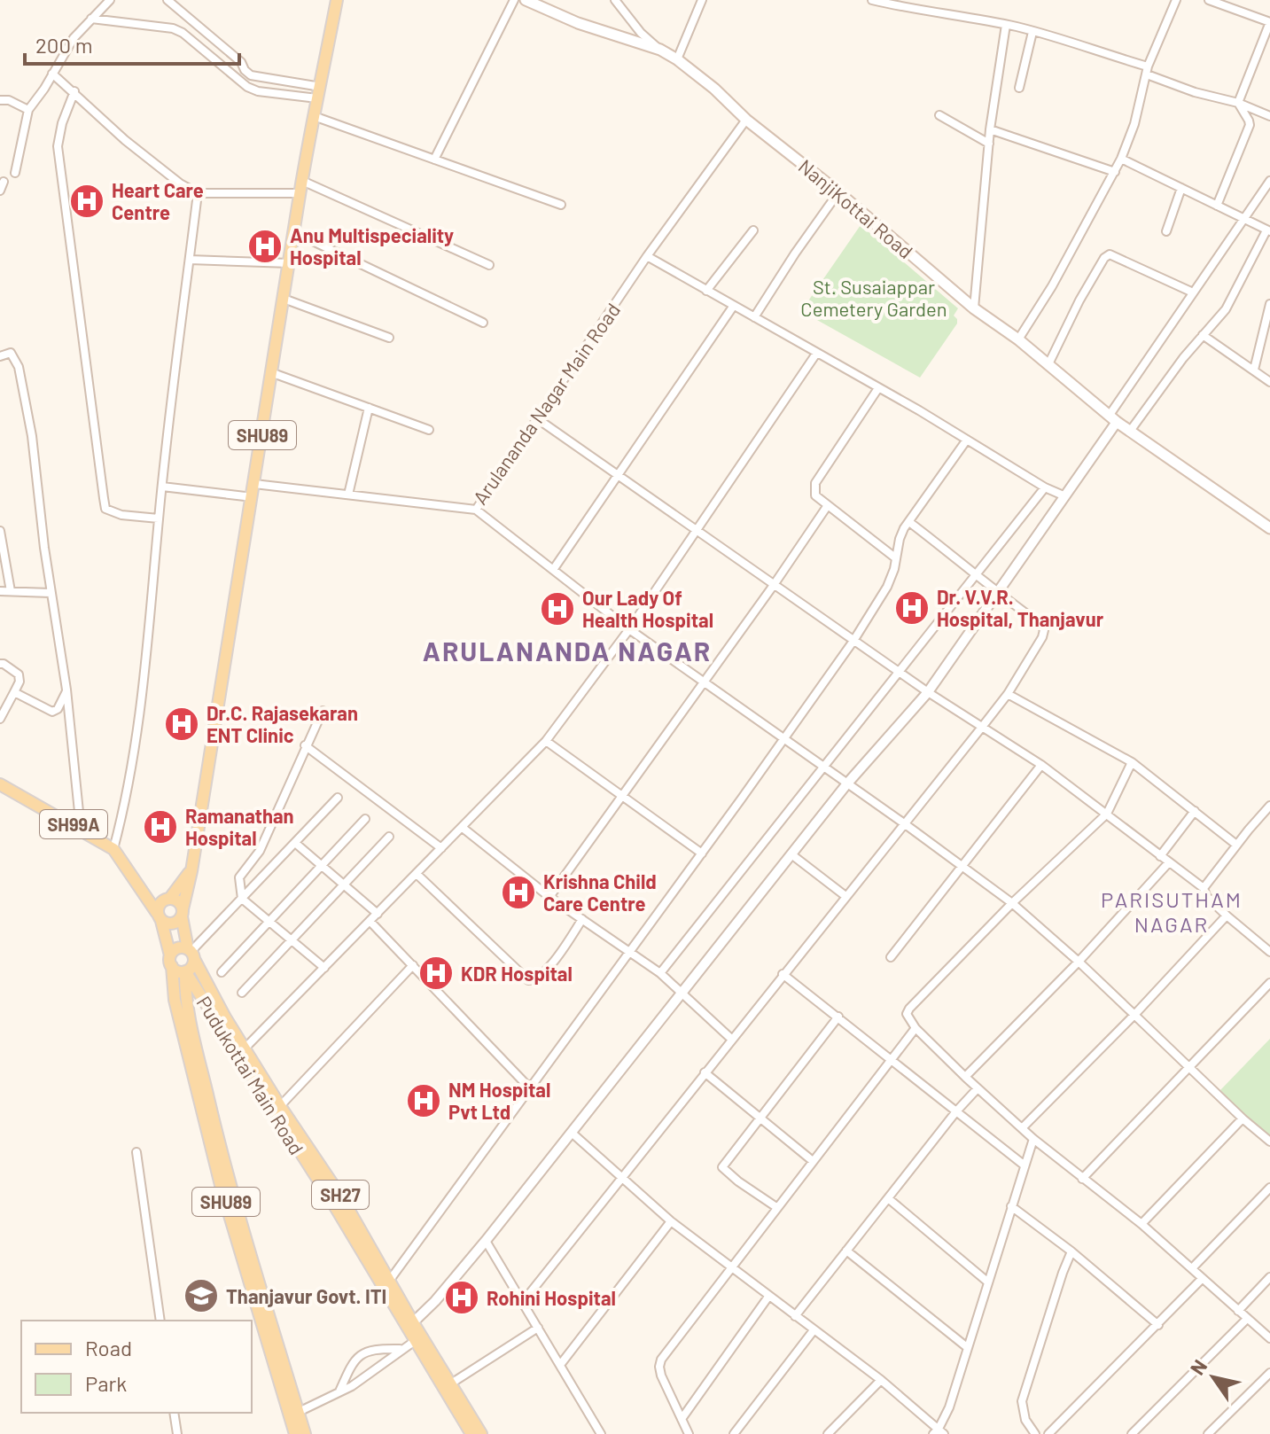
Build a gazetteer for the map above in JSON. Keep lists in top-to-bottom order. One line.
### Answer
{"streets":{"main road":["NanjiKottai Road","SHU89","SH99A","Pudukottai Main Road","SH27"],"street":["Arulananda Nagar Main Road"]},"crossings":[["NanjiKottai Road","Arulananda Nagar Main Road"],["Arulananda Nagar Main Road","SHU89"],["SHU89","SH99A"],["SHU89","Pudukottai Main Road"],["SHU89","SH27"],["Pudukottai Main Road","SH27"]],"districts":["ARULANANDA NAGAR","PARISUTHAM NAGAR"],"parks":["St. Susaiappar Cemetery Garden"],"places":{"hospital":["Heart Care Centre","Anu Multispeciality Hospital","Dr. V.V.R. Hospital, Thanjavur","Our Lady Of Health Hospital","Dr.C. Rajasekaran ENT Clinic","Ramanathan Hospital","Krishna Child Care Centre","KDR Hospital","NM Hospital Pvt Ltd","Rohini Hospital"],"school or university":["Thanjavur Govt. ITI"]},"legend":["Road","Park"],"scale_bar":"200 m","north":"top left"}
